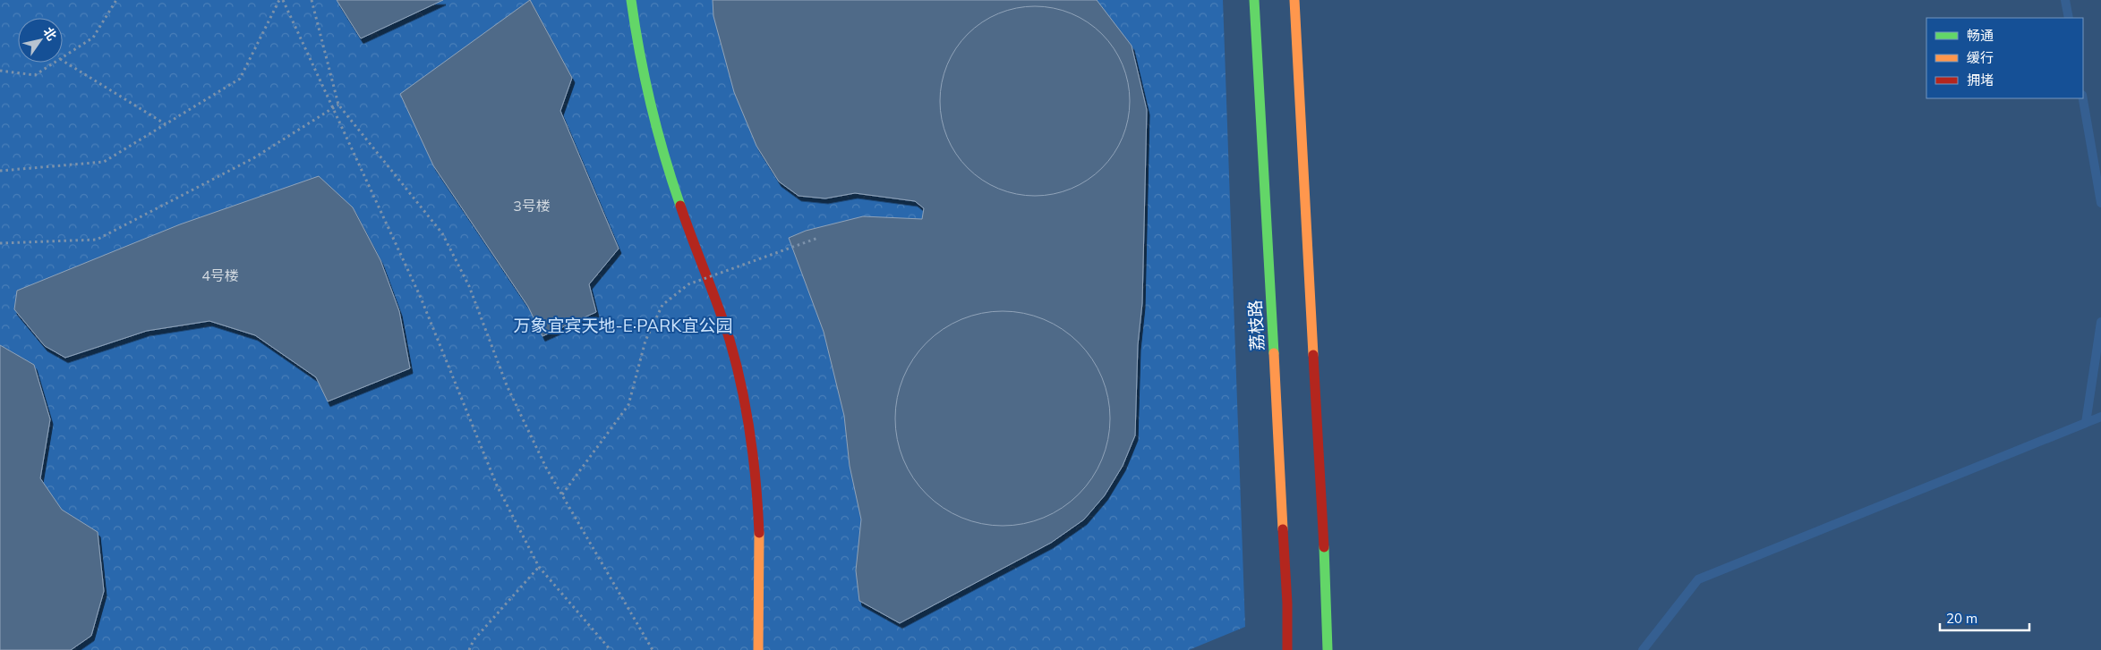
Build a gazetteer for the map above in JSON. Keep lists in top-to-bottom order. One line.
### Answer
{"streets":{"street":["荔枝路"]},"parks":["万象宜宾天地-E·PARK宜公园"],"house_numbers":["3号楼","4号楼"],"legend":["畅通","缓行","拥堵"],"scale_bar":"20 m","north":"top right"}
